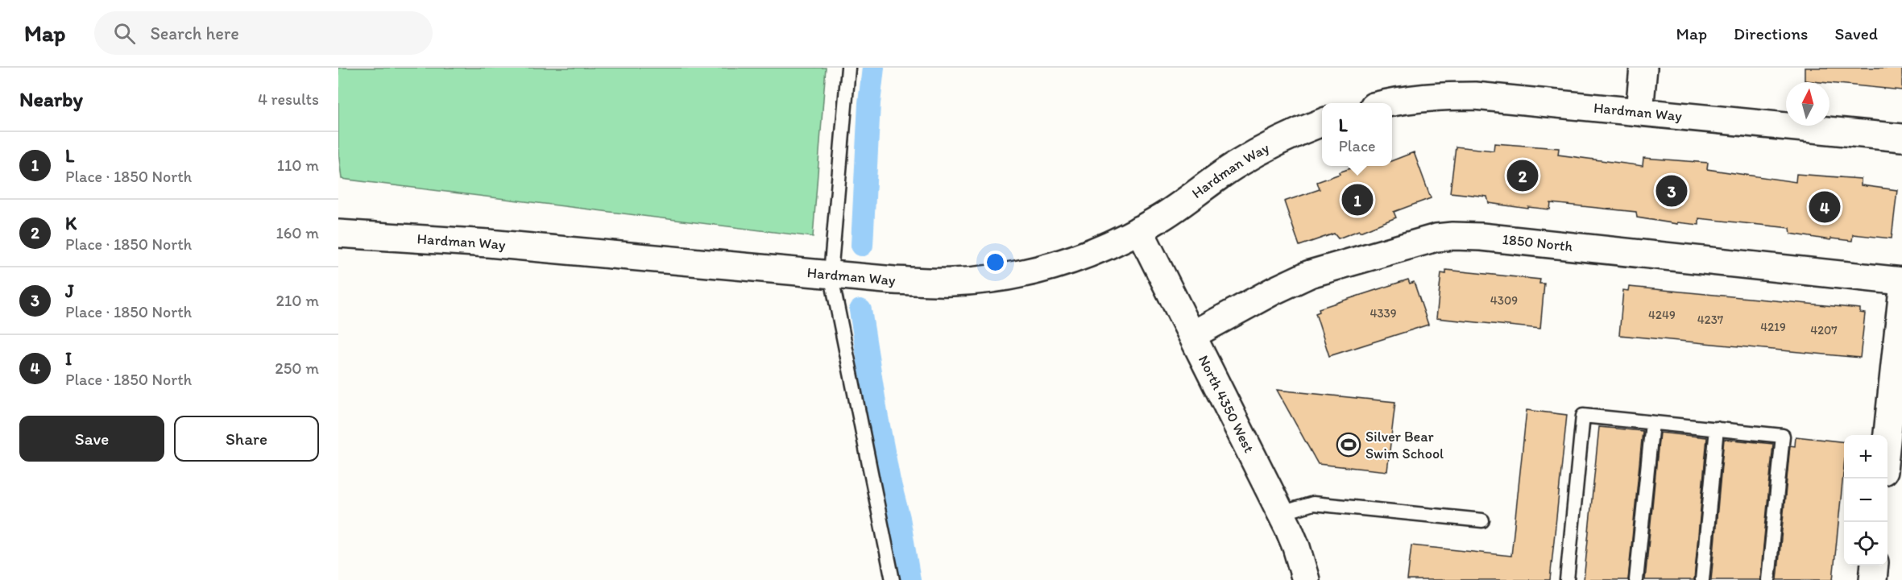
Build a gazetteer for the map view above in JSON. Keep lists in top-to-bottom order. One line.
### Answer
{"streets":{"street":["Hardman Way","1850 North","North 4350 West"]},"crossings":[["Hardman Way","North 4350 West"],["1850 North","North 4350 West"]],"places":{"sports":["Silver Bear Swim School"]},"house_numbers":["4309","4339","4249","4237","4219","4207"],"north":"top","page":{"header":"Map","search":"Search here","nav":["Map","Directions","Saved"],"heading":["Nearby","4 results"],"popup":["L","Place"],"list":[{"mark":"1","name":"L","note":"Place · 1850 North","value":"110 m"},{"mark":"2","name":"K","note":"Place · 1850 North","value":"160 m"},{"mark":"3","name":"J","note":"Place · 1850 North","value":"210 m"},{"mark":"4","name":"I","note":"Place · 1850 North","value":"250 m"}],"pins":["2","3","1","4"],"buttons":["Save","Share"],"map_buttons":["+","−"]}}
